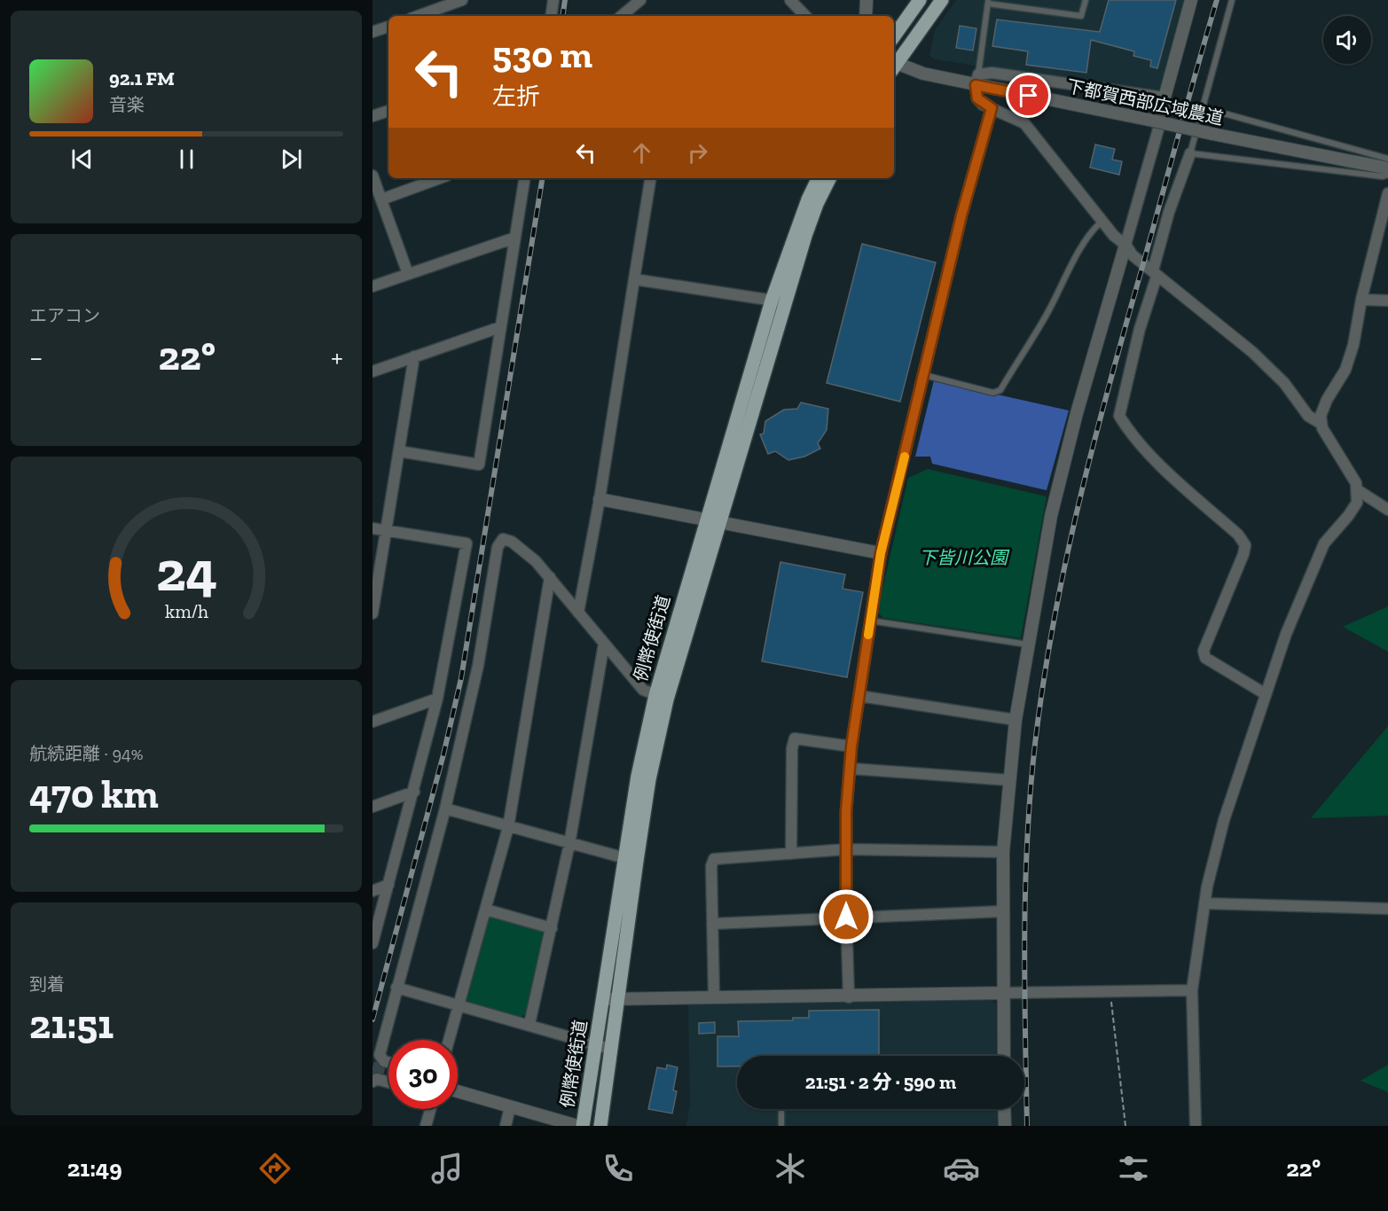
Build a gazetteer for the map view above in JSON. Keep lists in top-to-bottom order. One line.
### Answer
{"streets":{"main road":["例幣使街道"],"street":["下都賀西部広域農道"]},"parks":["下皆川公園"],"page":{"turn":["530 m","左折"],"song":["92.1 FM","音楽"],"tile":["エアコン",["航続距離 · 94%","470 km"],["到着","21:51"]],"heat":["−","22°","+"],"limit":"30","trip":"21:51 · 2 分 · 590 m","tabs":["21:49","22°"],"gauge":["24","km/h"]}}
